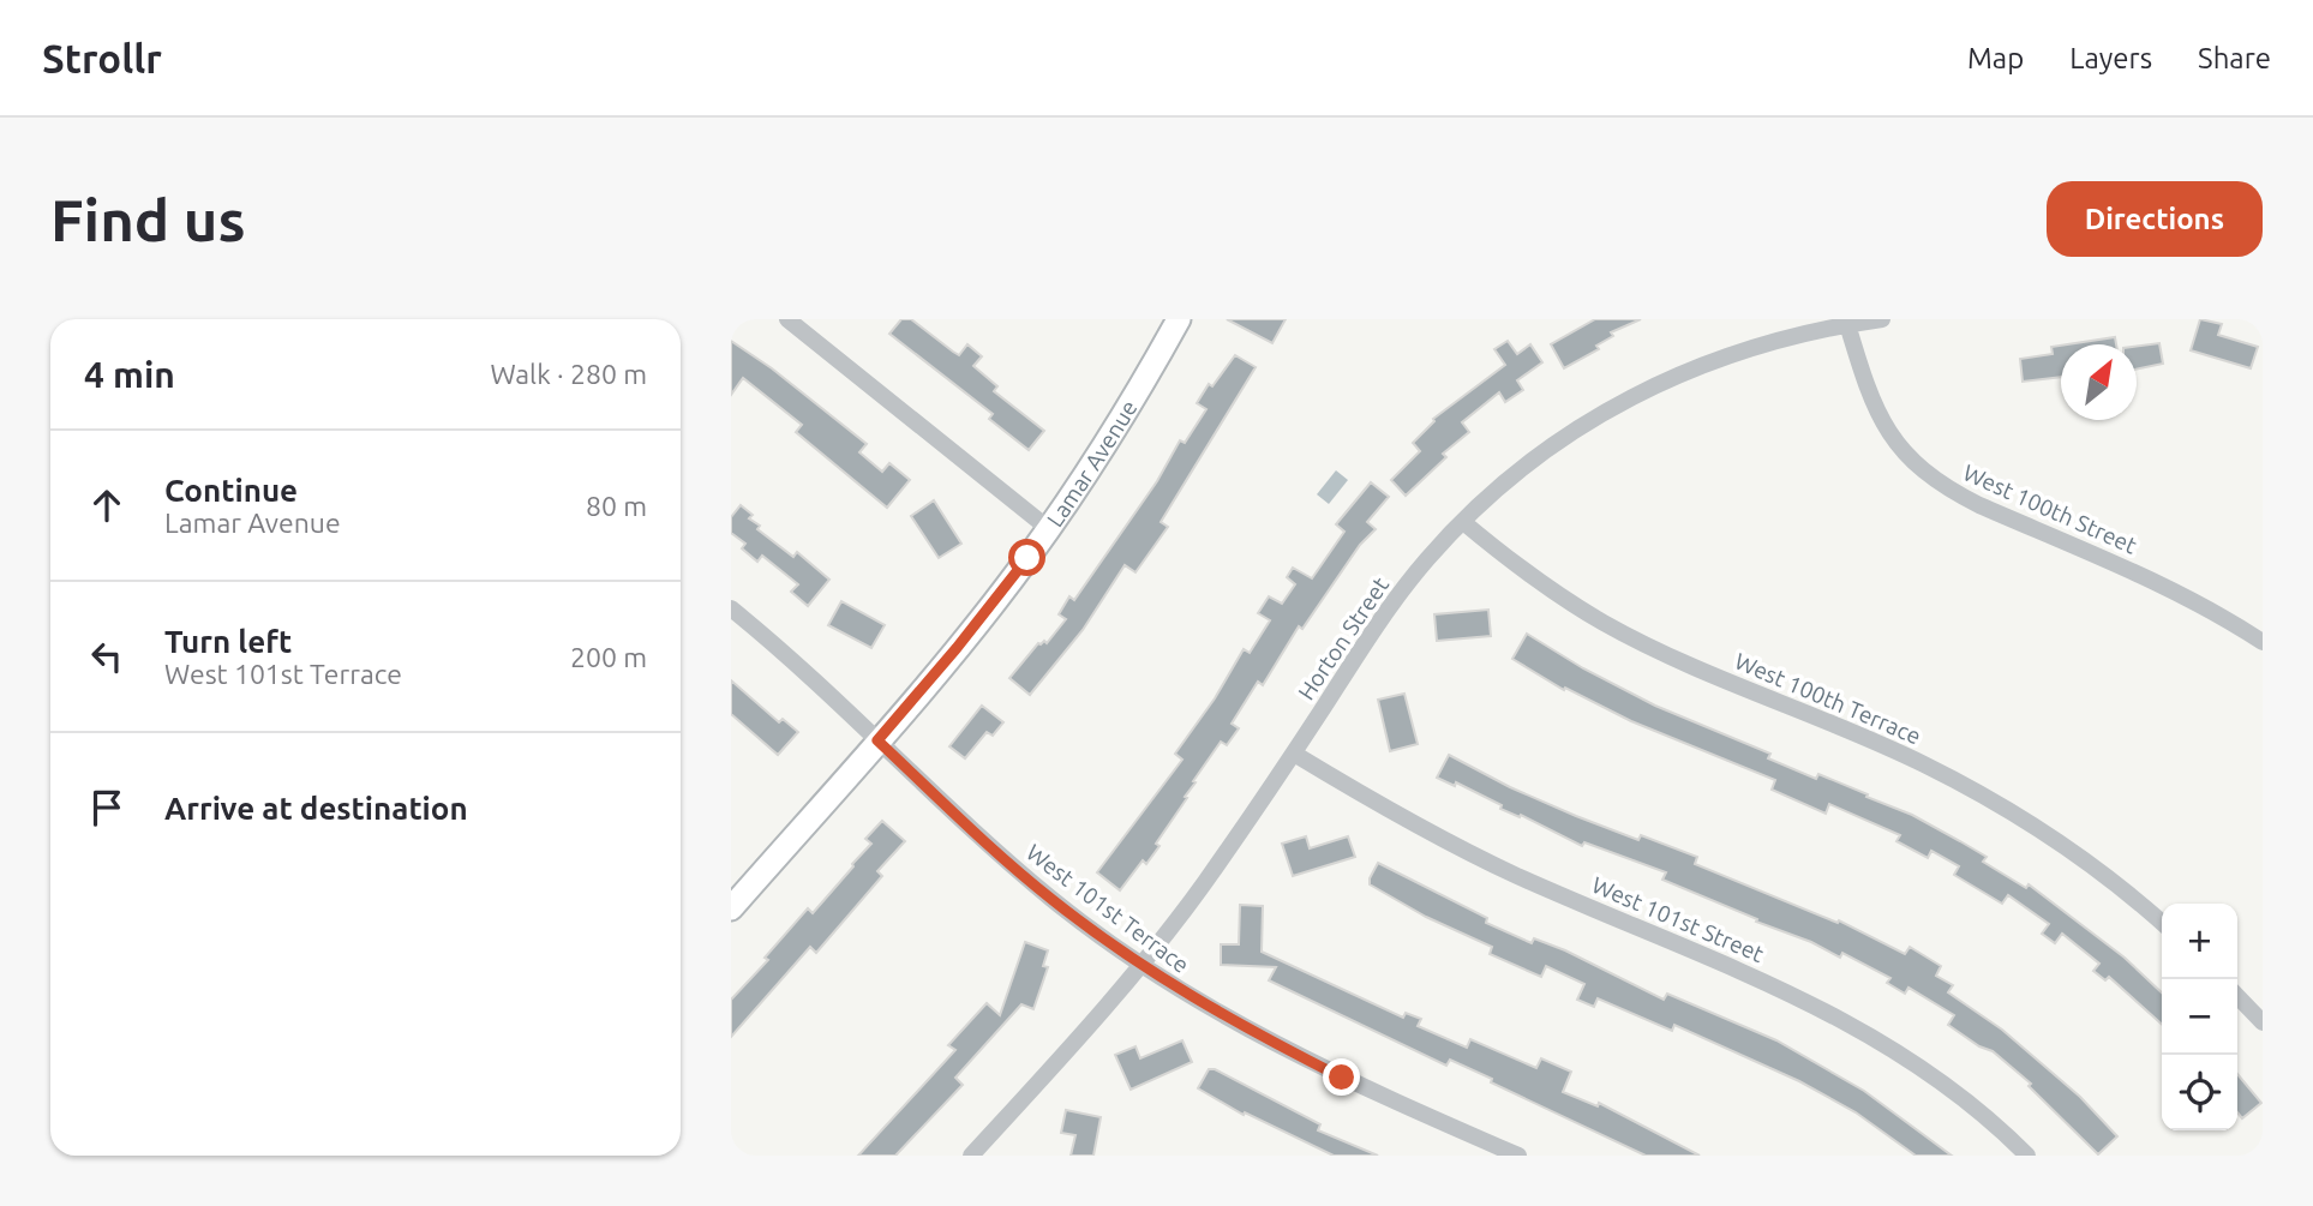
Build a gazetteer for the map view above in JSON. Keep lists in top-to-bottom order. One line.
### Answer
{"streets":{"street":["Lamar Avenue","West 100th Street","Horton Street","West 100th Terrace","West 101st Terrace","West 101st Street"]},"crossings":[["Lamar Avenue","West 101st Terrace"],["West 100th Street","Horton Street"],["Horton Street","West 100th Terrace"],["Horton Street","West 101st Terrace"],["Horton Street","West 101st Street"]],"north":"top right","page":{"header":"Strollr","nav":["Map","Layers","Share"],"buttons":"Directions","title":"Find us","heading":["4 min","Walk · 280 m"],"list":[["Continue","Lamar Avenue","80 m"],["Turn left","West 101st Terrace","200 m"],"Arrive at destination"],"map_buttons":["+","−"]}}
